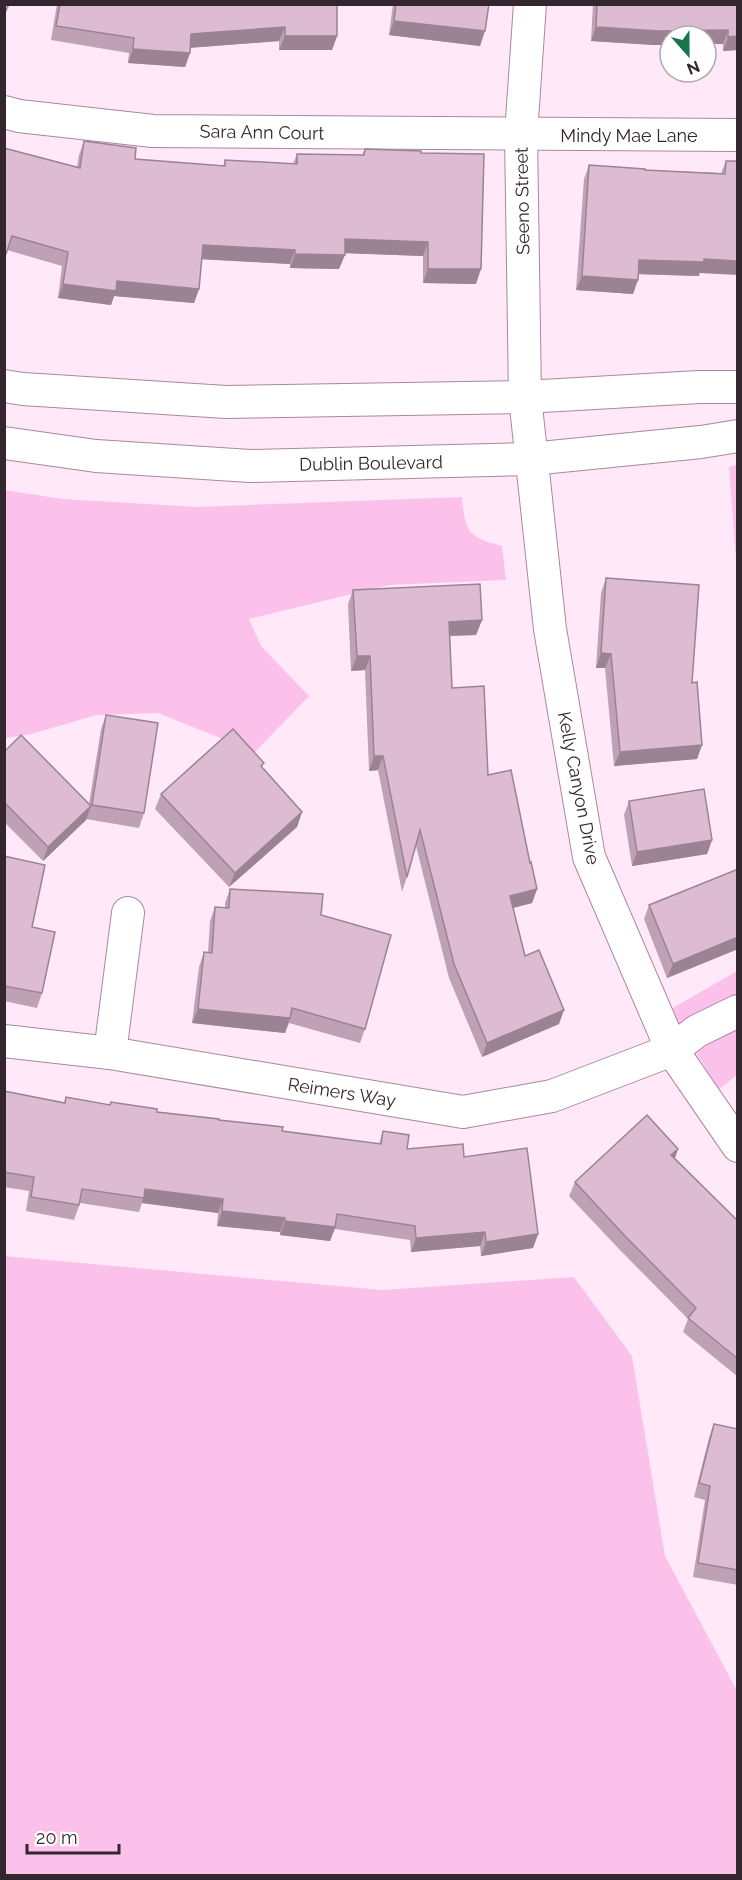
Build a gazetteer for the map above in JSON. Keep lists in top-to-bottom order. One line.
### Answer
{"streets":{"street":["Sara Ann Court","Mindy Mae Lane","Seeno Street","Dublin Boulevard","Kelly Canyon Drive","Reimers Way"]},"crossings":[["Sara Ann Court","Mindy Mae Lane"],["Sara Ann Court","Seeno Street"],["Mindy Mae Lane","Seeno Street"],["Seeno Street","Kelly Canyon Drive"],["Dublin Boulevard","Kelly Canyon Drive"],["Kelly Canyon Drive","Reimers Way"]],"scale_bar":"20 m","north":"bottom"}
